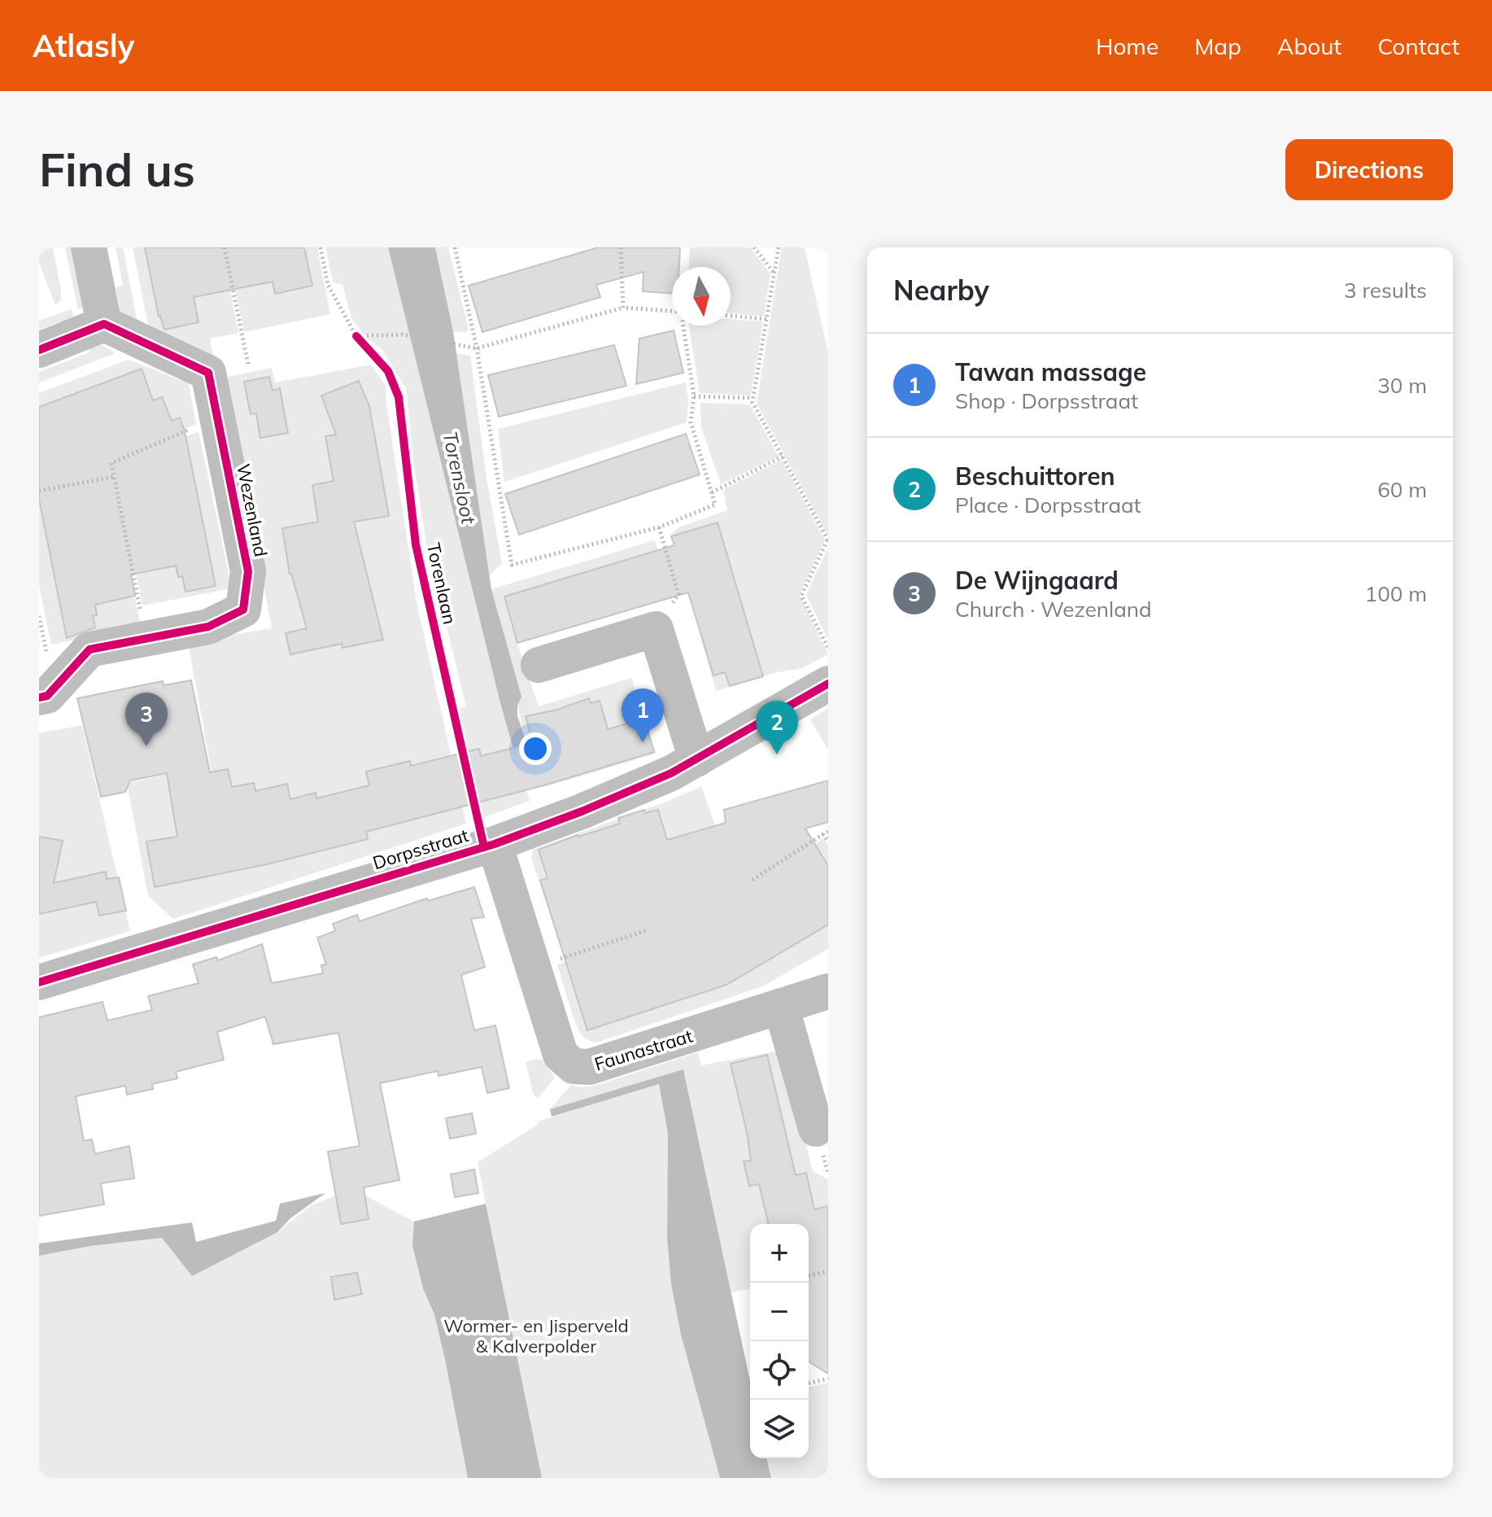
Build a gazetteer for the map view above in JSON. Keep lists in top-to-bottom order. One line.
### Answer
{"streets":{"street":["Wezenland","Dorpsstraat","Faunastraat"],"cycle path":["Torenlaan"]},"crossings":[["Dorpsstraat","Faunastraat"]],"water":["Torensloot"],"parks":["Wormer- en Jisperveld & Kalverpolder"],"north":"bottom","page":{"header":"Atlasly","nav":["Home","Map","About","Contact"],"buttons":"Directions","title":"Find us","heading":["Nearby","3 results"],"list":[{"mark":"1","name":"Tawan massage","note":"Shop · Dorpsstraat","value":"30 m"},{"mark":"2","name":"Beschuittoren","note":"Place · Dorpsstraat","value":"60 m"},{"mark":"3","name":"De Wijngaard","note":"Church · Wezenland","value":"100 m"}],"pins":["1","3","2"],"map_buttons":["+","−"]}}
